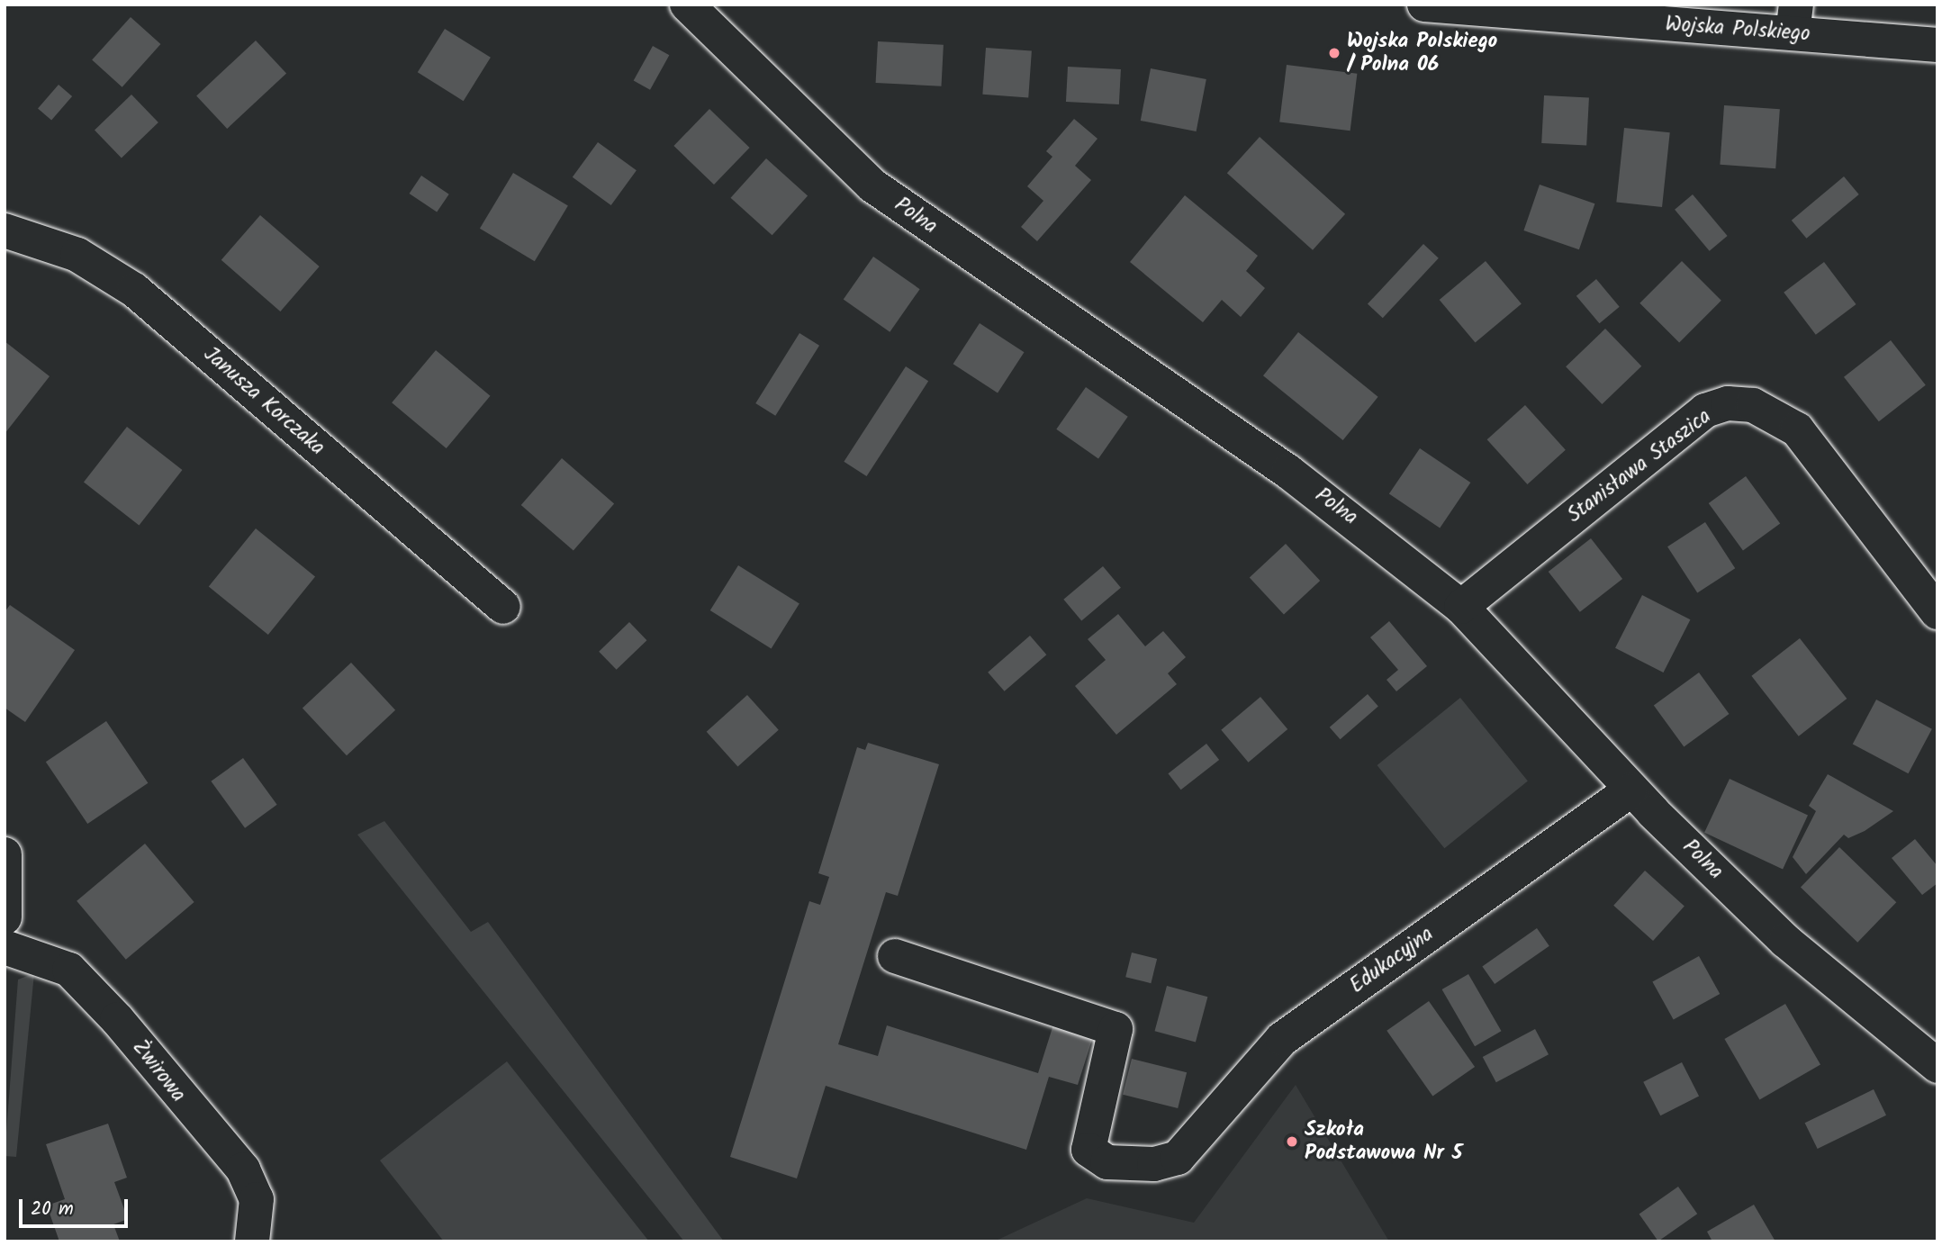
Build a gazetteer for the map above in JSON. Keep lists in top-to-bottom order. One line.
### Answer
{"streets":{"street":["Wojska Polskiego","Polna","Janusza Korczaka","Stanisława Staszica","Edukacyjna","Żwirowa"]},"crossings":[["Polna","Stanisława Staszica"],["Polna","Edukacyjna"]],"places":["Wojska Polskiego / Polna 06","Szkoła Podstawowa Nr 5"],"scale_bar":"20 m"}
